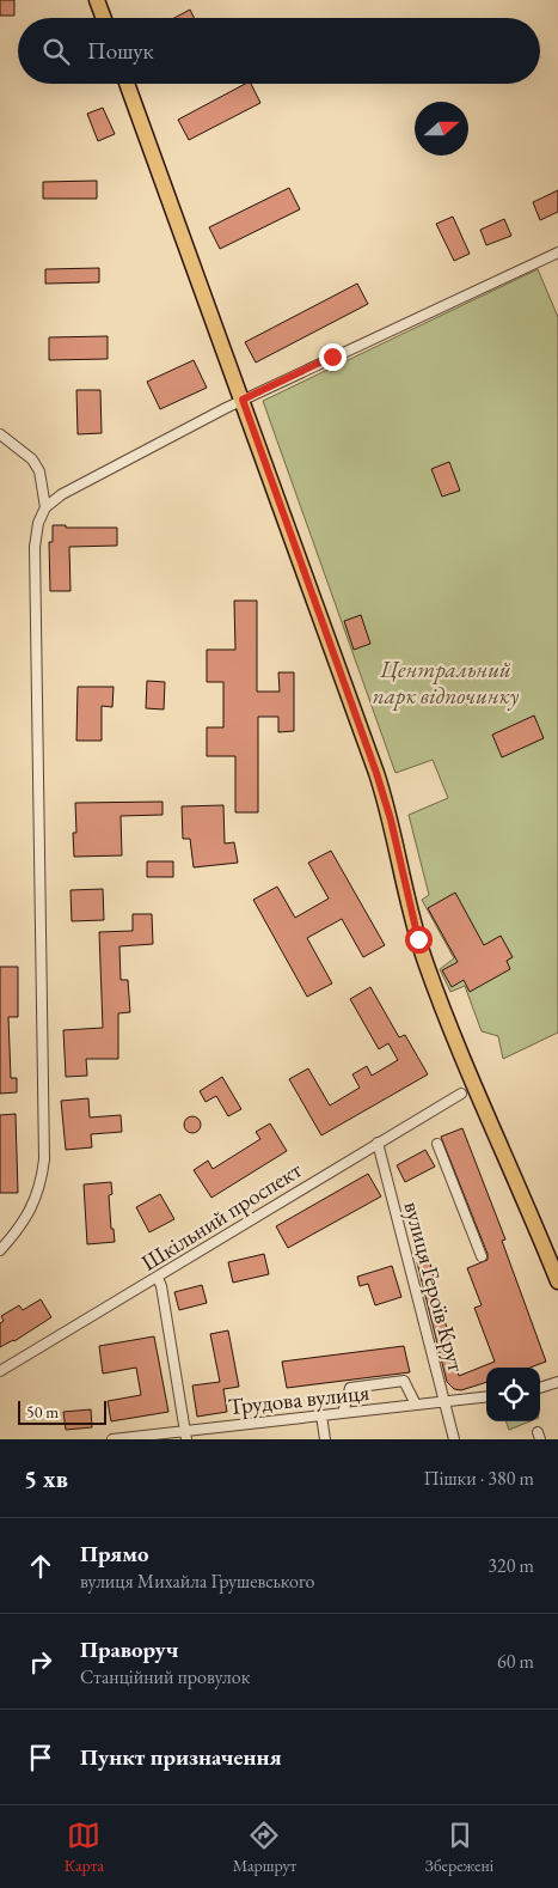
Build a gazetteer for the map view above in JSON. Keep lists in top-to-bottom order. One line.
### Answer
{"streets":{"street":["Шкільний проспект","вулиця Героїв Крут","Трудова вулиця"]},"crossings":[["Шкільний проспект","вулиця Героїв Крут"],["вулиця Героїв Крут","Трудова вулиця"]],"parks":["Центральний парк відпочинку"],"scale_bar":"50 m","north":"right","page":{"search":"Пошук","scale":"50 m","heading":["5 хв","Пішки · 380 m"],"list":[["Прямо","вулиця Михайла Грушевського","320 m"],["Праворуч","Станційний провулок","60 m"],"Пункт призначення"],"nav":["Карта","Маршрут","Збережені"]}}
